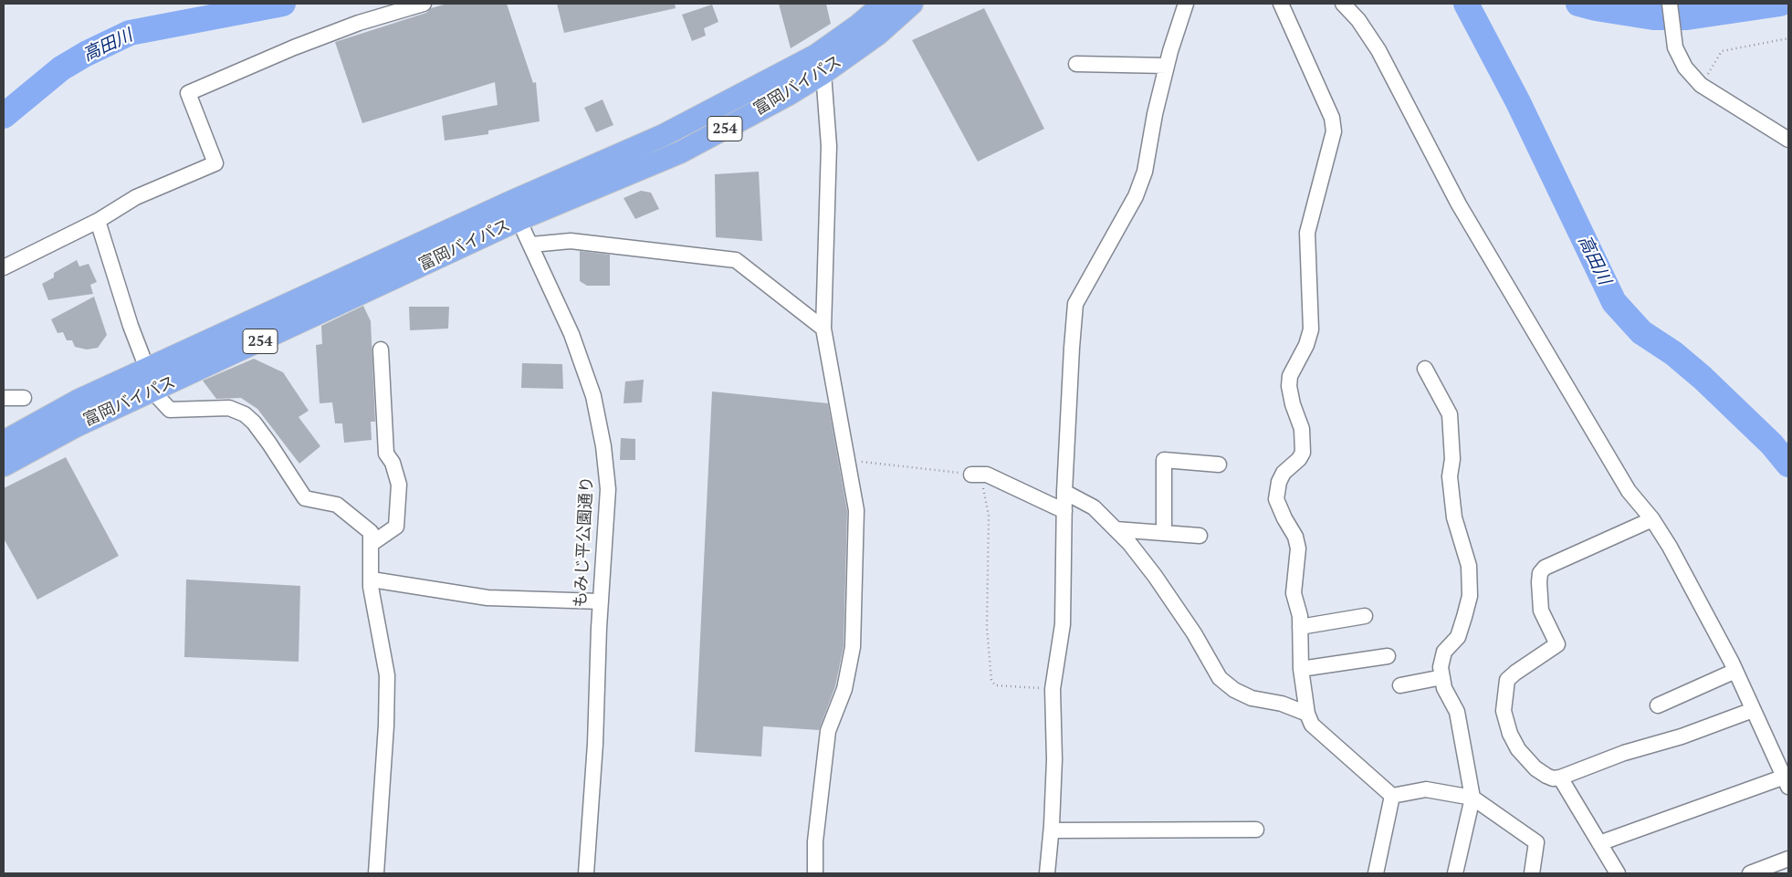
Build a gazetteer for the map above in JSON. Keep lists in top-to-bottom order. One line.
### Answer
{"streets":{"highway":["富岡バイパス","254"],"street":["もみじ平公園通り"]},"crossings":[["富岡バイパス","もみじ平公園通り"]],"water":["高田川"]}
